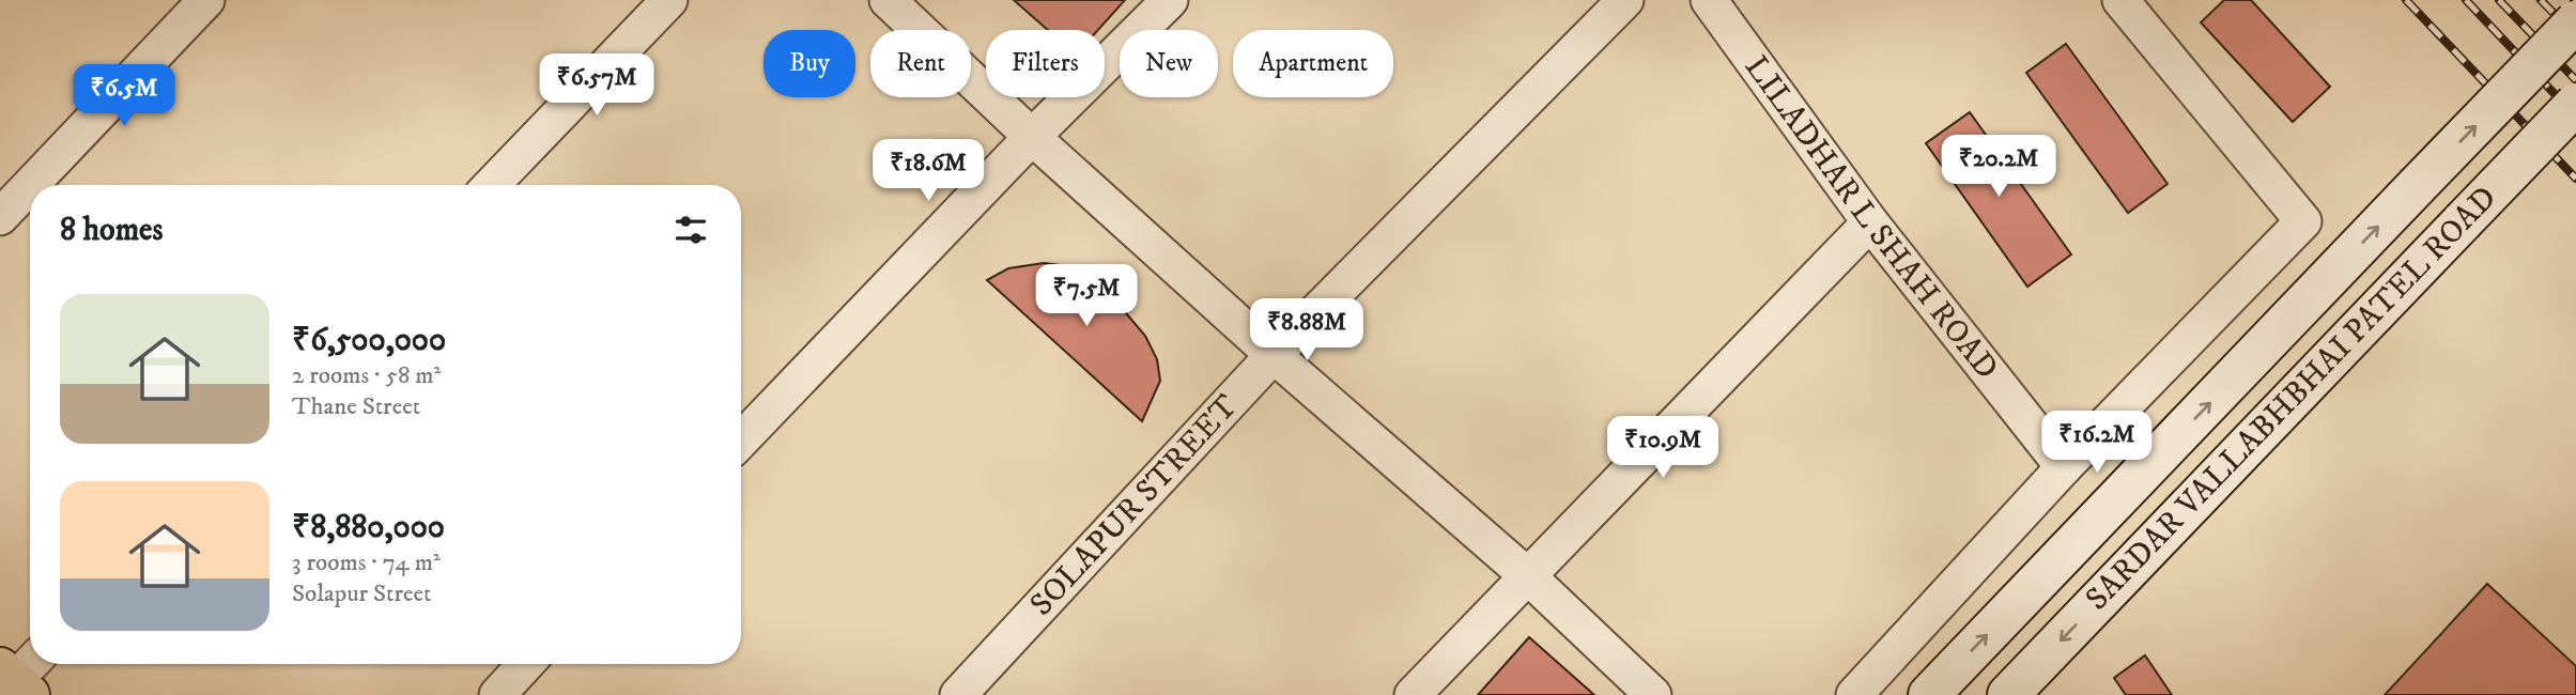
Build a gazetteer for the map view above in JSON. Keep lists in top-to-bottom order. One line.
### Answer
{"streets":{"main road":["SARDAR VALLABHBHAI PATEL ROAD"],"street":["LILADHAR L SHAH ROAD","SOLAPUR STREET"]},"page":{"chip":["Buy","Rent","Filters","New","Apartment"],"price":["₹6.57M","₹6.5M","₹20.2M","₹18.6M","₹7.5M","₹8.88M","₹16.2M","₹10.9M"],"heading":"8 homes","list":[{"name":"₹6,500,000","note":"2 rooms · 58 m² · Thane Street"},{"name":"₹8,880,000","note":"3 rooms · 74 m² · Solapur Street"}]}}
